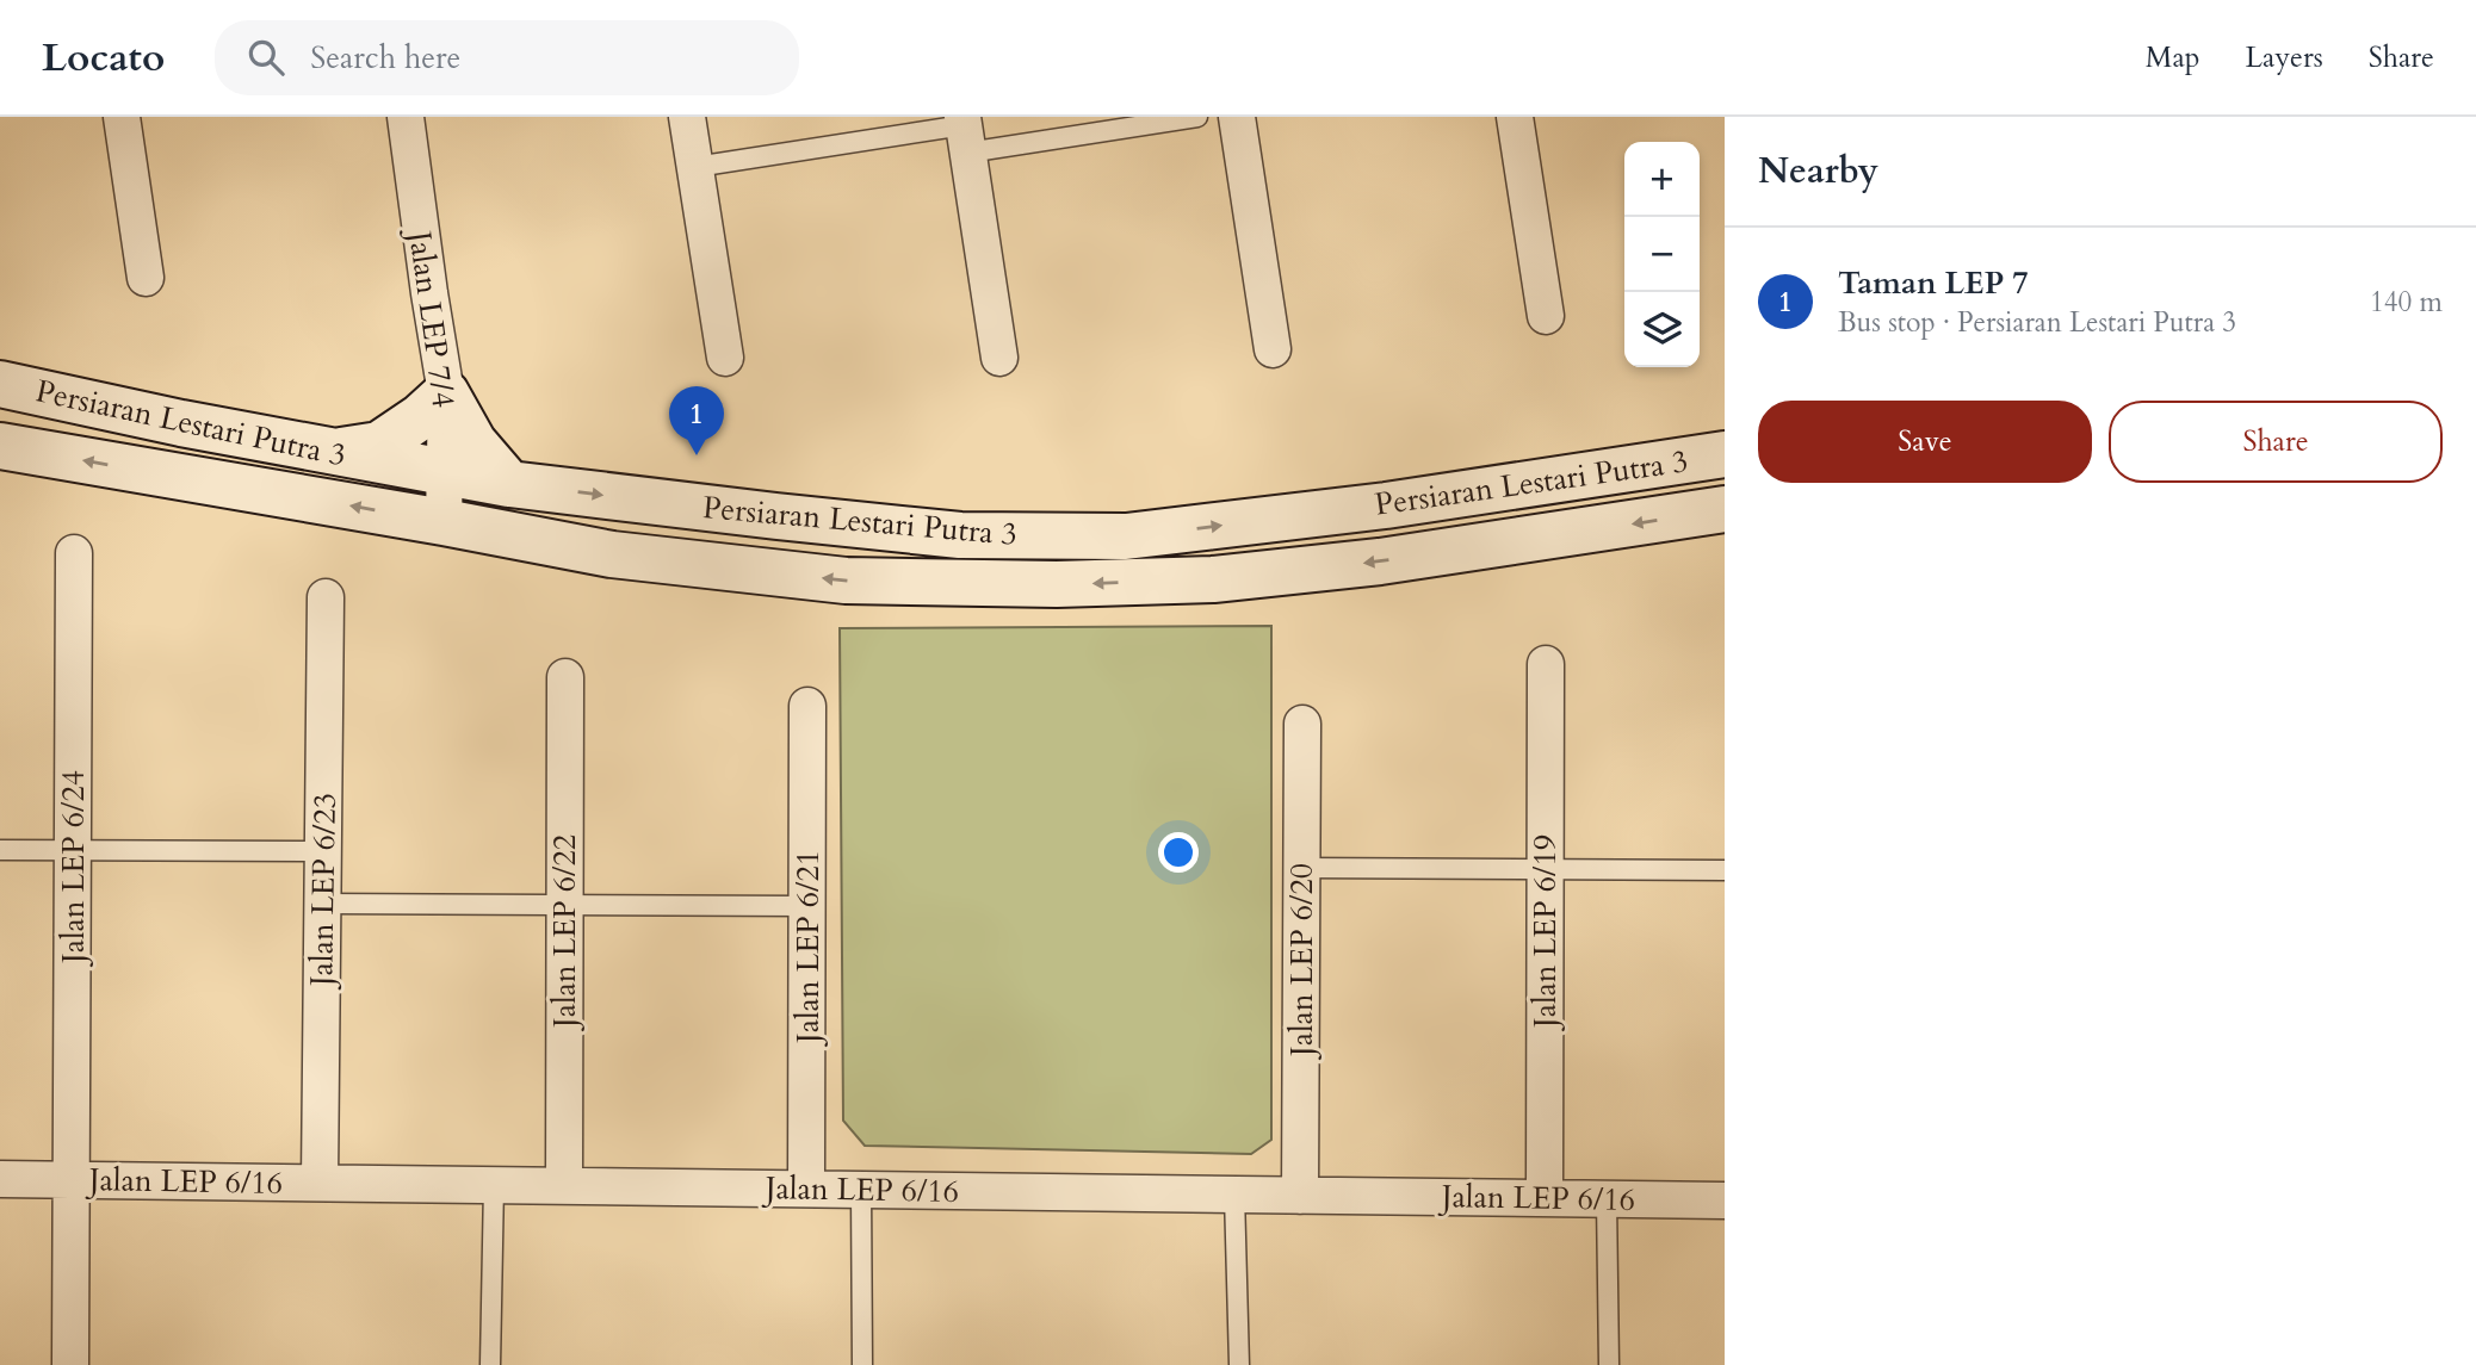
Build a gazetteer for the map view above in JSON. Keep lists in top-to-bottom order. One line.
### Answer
{"streets":{"street":["Jalan LEP 7/4","Persiaran Lestari Putra 3","Jalan LEP 6/24","Jalan LEP 6/23","Jalan LEP 6/22","Jalan LEP 6/19","Jalan LEP 6/21","Jalan LEP 6/20","Jalan LEP 6/16"]},"crossings":[["Jalan LEP 7/4","Persiaran Lestari Putra 3"],["Jalan LEP 6/24","Jalan LEP 6/16"],["Jalan LEP 6/23","Jalan LEP 6/16"],["Jalan LEP 6/22","Jalan LEP 6/16"],["Jalan LEP 6/19","Jalan LEP 6/16"],["Jalan LEP 6/21","Jalan LEP 6/16"],["Jalan LEP 6/20","Jalan LEP 6/16"]],"page":{"header":"Locato","search":"Search here","nav":["Map","Layers","Share"],"heading":"Nearby","map_buttons":["+","−"],"list":[{"mark":"1","name":"Taman LEP 7","note":"Bus stop · Persiaran Lestari Putra 3","value":"140 m"}],"buttons":["Save","Share"],"pins":"1"}}
